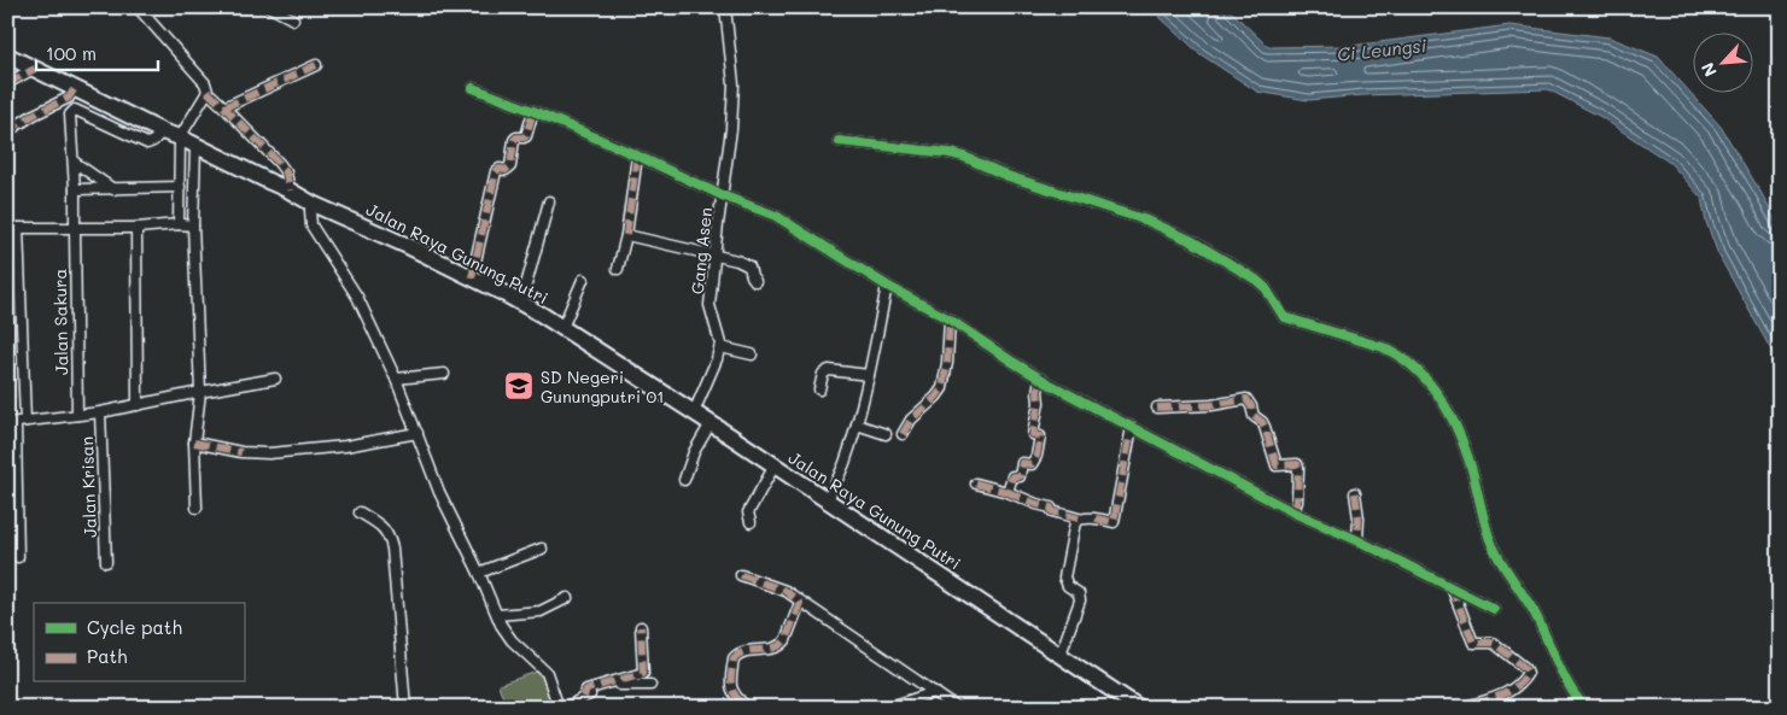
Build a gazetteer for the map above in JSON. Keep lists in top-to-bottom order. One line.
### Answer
{"streets":{"main road":["Jalan Raya Gunung Putri"],"street":["Gang Asen","Jalan Sakura","Jalan Krisan"]},"crossings":[["Jalan Raya Gunung Putri","Jalan Sakura"]],"water":["Ci Leungsi"],"places":{"school or university":["SD Negeri Gunungputri 01"]},"legend":["Cycle path","Path"],"scale_bar":"100 m","north":"bottom left"}
